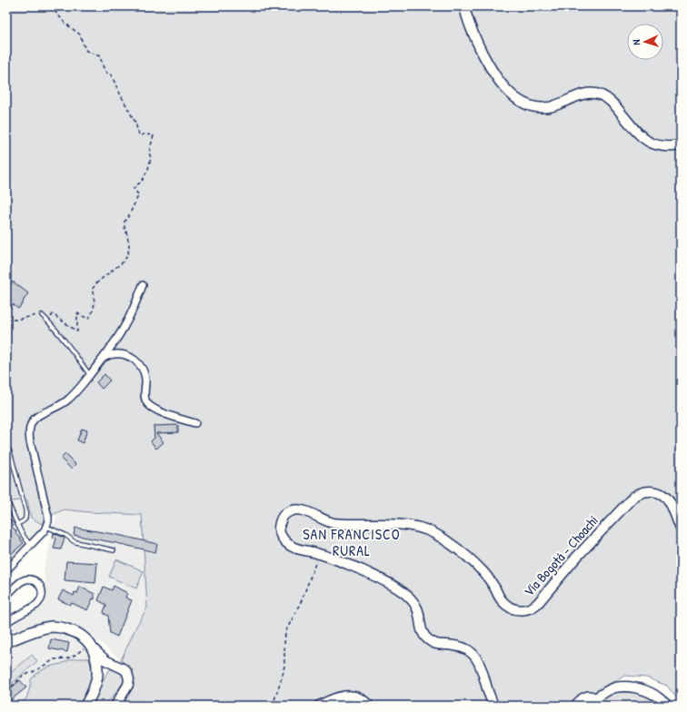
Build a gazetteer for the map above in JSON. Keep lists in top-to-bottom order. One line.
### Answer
{"streets":{"main road":["Vía Bogotá - Choachí"]},"districts":["SAN FRANCISCO RURAL"],"north":"left"}
